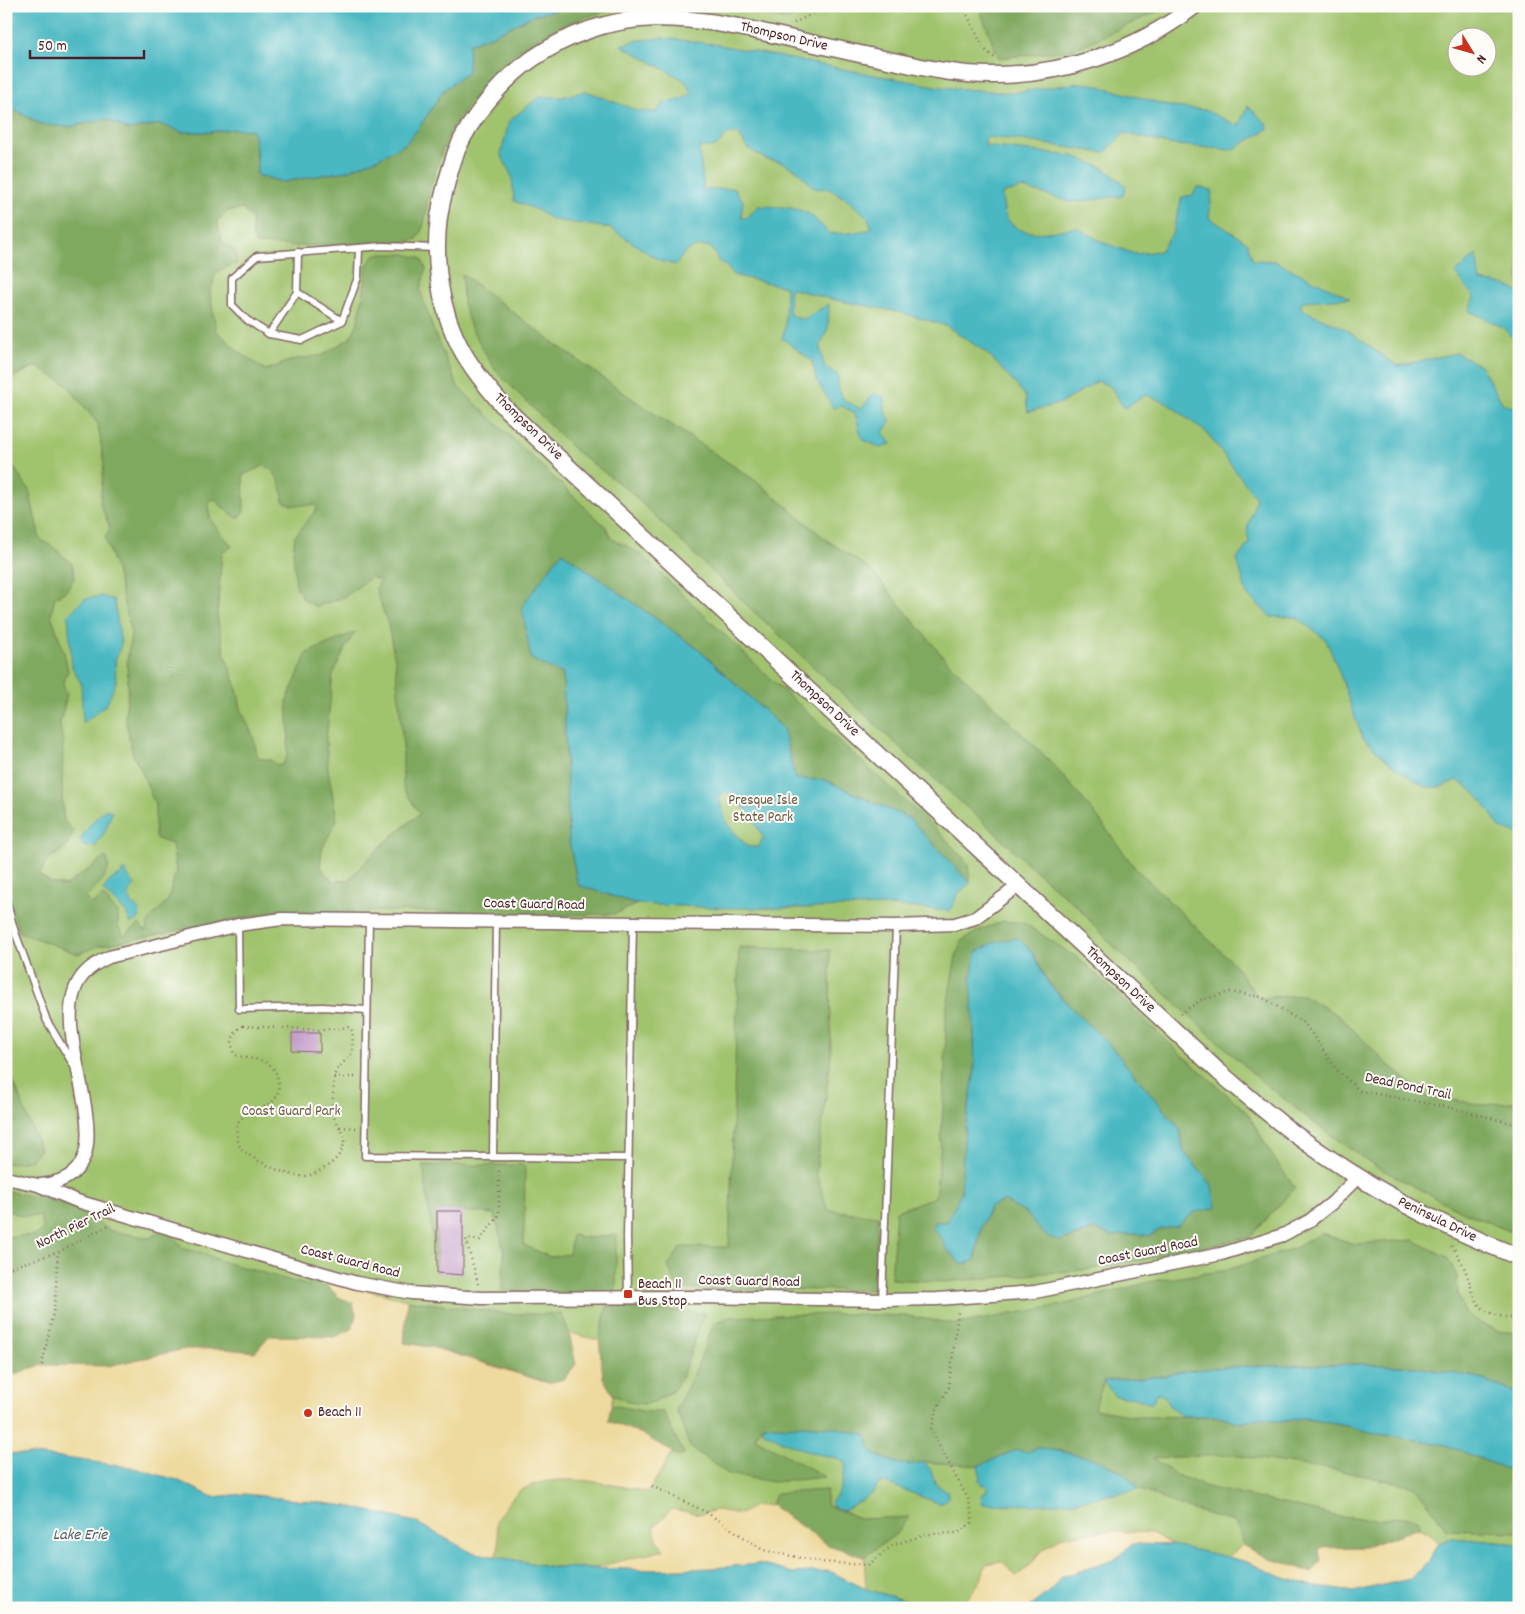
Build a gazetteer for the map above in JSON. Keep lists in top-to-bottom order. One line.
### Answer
{"streets":{"street":["Thompson Drive","Coast Guard Road","Peninsula Drive"],"path":["Dead Pond Trail","North Pier Trail"]},"crossings":[["Thompson Drive","Coast Guard Road"],["Thompson Drive","Dead Pond Trail"],["Thompson Drive","Peninsula Drive"],["Coast Guard Road","Peninsula Drive"],["Coast Guard Road","North Pier Trail"]],"water":["Lake Erie"],"parks":["Presque Isle State Park","Coast Guard Park"],"places":{"transit":["Beach 11 Bus Stop"],"other":["Beach 11"]},"scale_bar":"50 m","north":"bottom right"}
